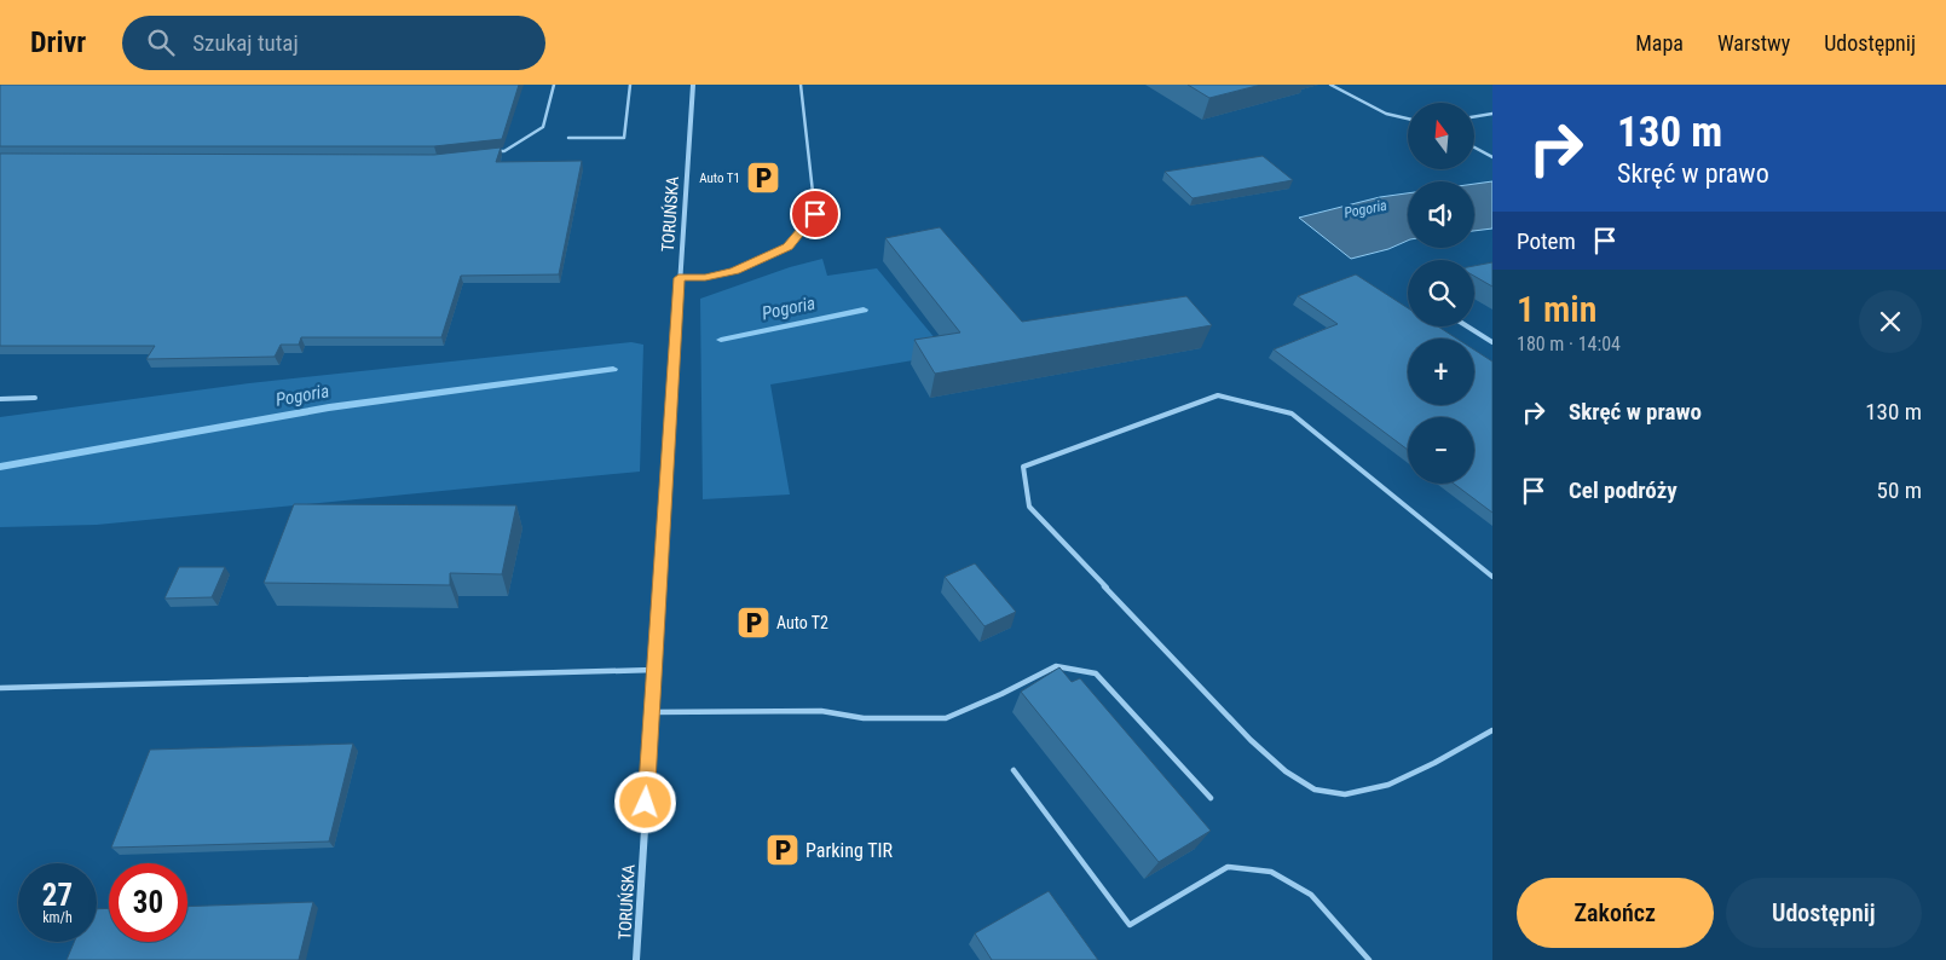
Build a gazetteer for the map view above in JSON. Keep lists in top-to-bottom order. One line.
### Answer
{"streets":{"street":["TORUŃSKA"]},"water":["Pogoria"],"places":{"parking":["Auto T1","Auto T2","Parking TIR"]},"north":"top","page":{"header":"Drivr","search":"Szukaj tutaj","nav":["Mapa","Warstwy","Udostępnij"],"turn":["130 m","Skręć w prawo"],"map_buttons":["+","−"],"then":"Potem","heading":["1 min","180 m · 14:04"],"list":[{"name":"Skręć w prawo","value":"130 m"},{"name":"Cel podróży","value":"50 m"}],"speed":"27 km/h","limit":"30","buttons":["Zakończ","Udostępnij"]}}
